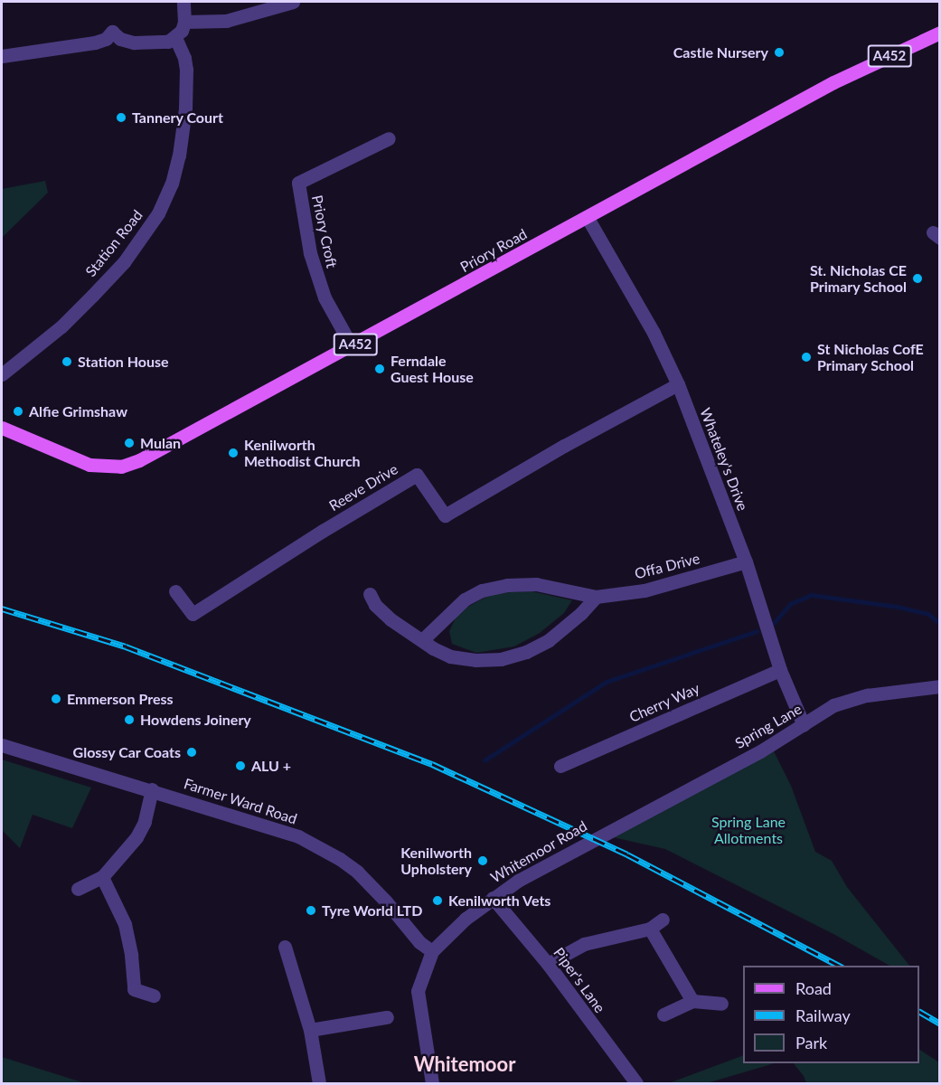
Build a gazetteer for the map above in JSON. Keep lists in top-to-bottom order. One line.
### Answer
{"streets":{"main road":["A452","Priory Road"],"street":["Priory Croft","Station Road","Whateley's Drive","Reeve Drive","Offa Drive","Cherry Way","Spring Lane","Farmer Ward Road","Whitemoor Road","Piper's Lane"]},"crossings":[["Priory Croft","Priory Road"],["Priory Road","Whateley's Drive"],["Whateley's Drive","Reeve Drive"],["Whateley's Drive","Offa Drive"],["Whateley's Drive","Cherry Way"],["Whateley's Drive","Spring Lane"],["Spring Lane","Whitemoor Road"],["Farmer Ward Road","Whitemoor Road"],["Whitemoor Road","Piper's Lane"]],"districts":["Whitemoor"],"parks":["Spring Lane Allotments"],"places":["Castle Nursery","Tannery Court","St. Nicholas CE Primary School","St Nicholas CofE Primary School","Station House","Ferndale Guest House","Alfie Grimshaw","Mulan","Kenilworth Methodist Church","Emmerson Press","Howdens Joinery","Glossy Car Coats","ALU +","Kenilworth Upholstery","Kenilworth Vets","Tyre World LTD"],"legend":["Road","Railway","Park"]}
